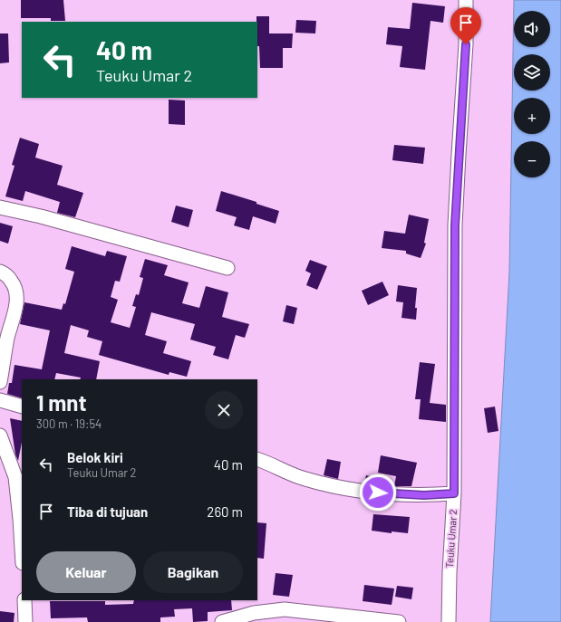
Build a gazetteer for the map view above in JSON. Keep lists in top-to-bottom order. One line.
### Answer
{"streets":{"street":["Teuku Umar 2"]},"page":{"map_buttons":["+","−"],"turn":["40 m","Teuku Umar 2"],"heading":["1 mnt","300 m · 19:54"],"list":[{"name":"Belok kiri","note":"Teuku Umar 2","value":"40 m"},{"name":"Tiba di tujuan","value":"260 m"}],"buttons":["Keluar","Bagikan"]}}
